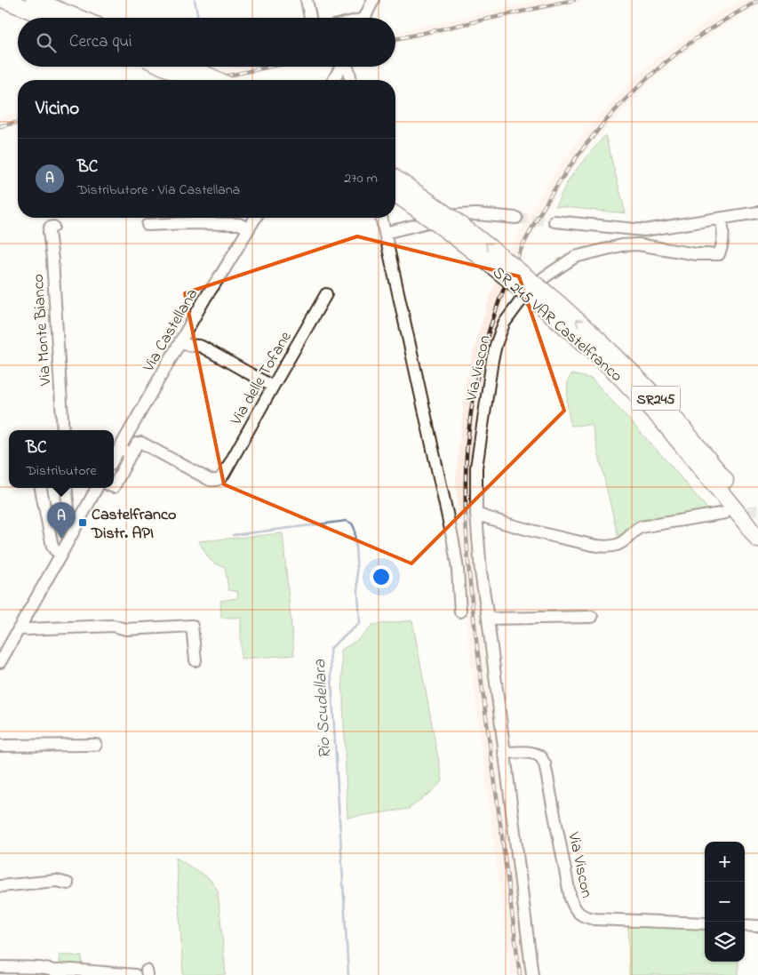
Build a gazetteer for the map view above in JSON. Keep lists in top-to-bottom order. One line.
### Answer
{"streets":{"highway":["SR 245 VAR Castelfranco","SR245"],"street":["Via Monte Bianco","Via Castellana","Via Viscon","Via delle Tofane"]},"water":["Rio Scudellara"],"places":{"transit":["Castelfranco Distr. API"]},"page":{"search":"Cerca qui","heading":"Vicino","list":[{"mark":"A","name":"BC","note":"Distributore · Via Castellana","value":"270 m"}],"popup":["BC","Distributore"],"pins":"A","map_buttons":["+","−"]}}
